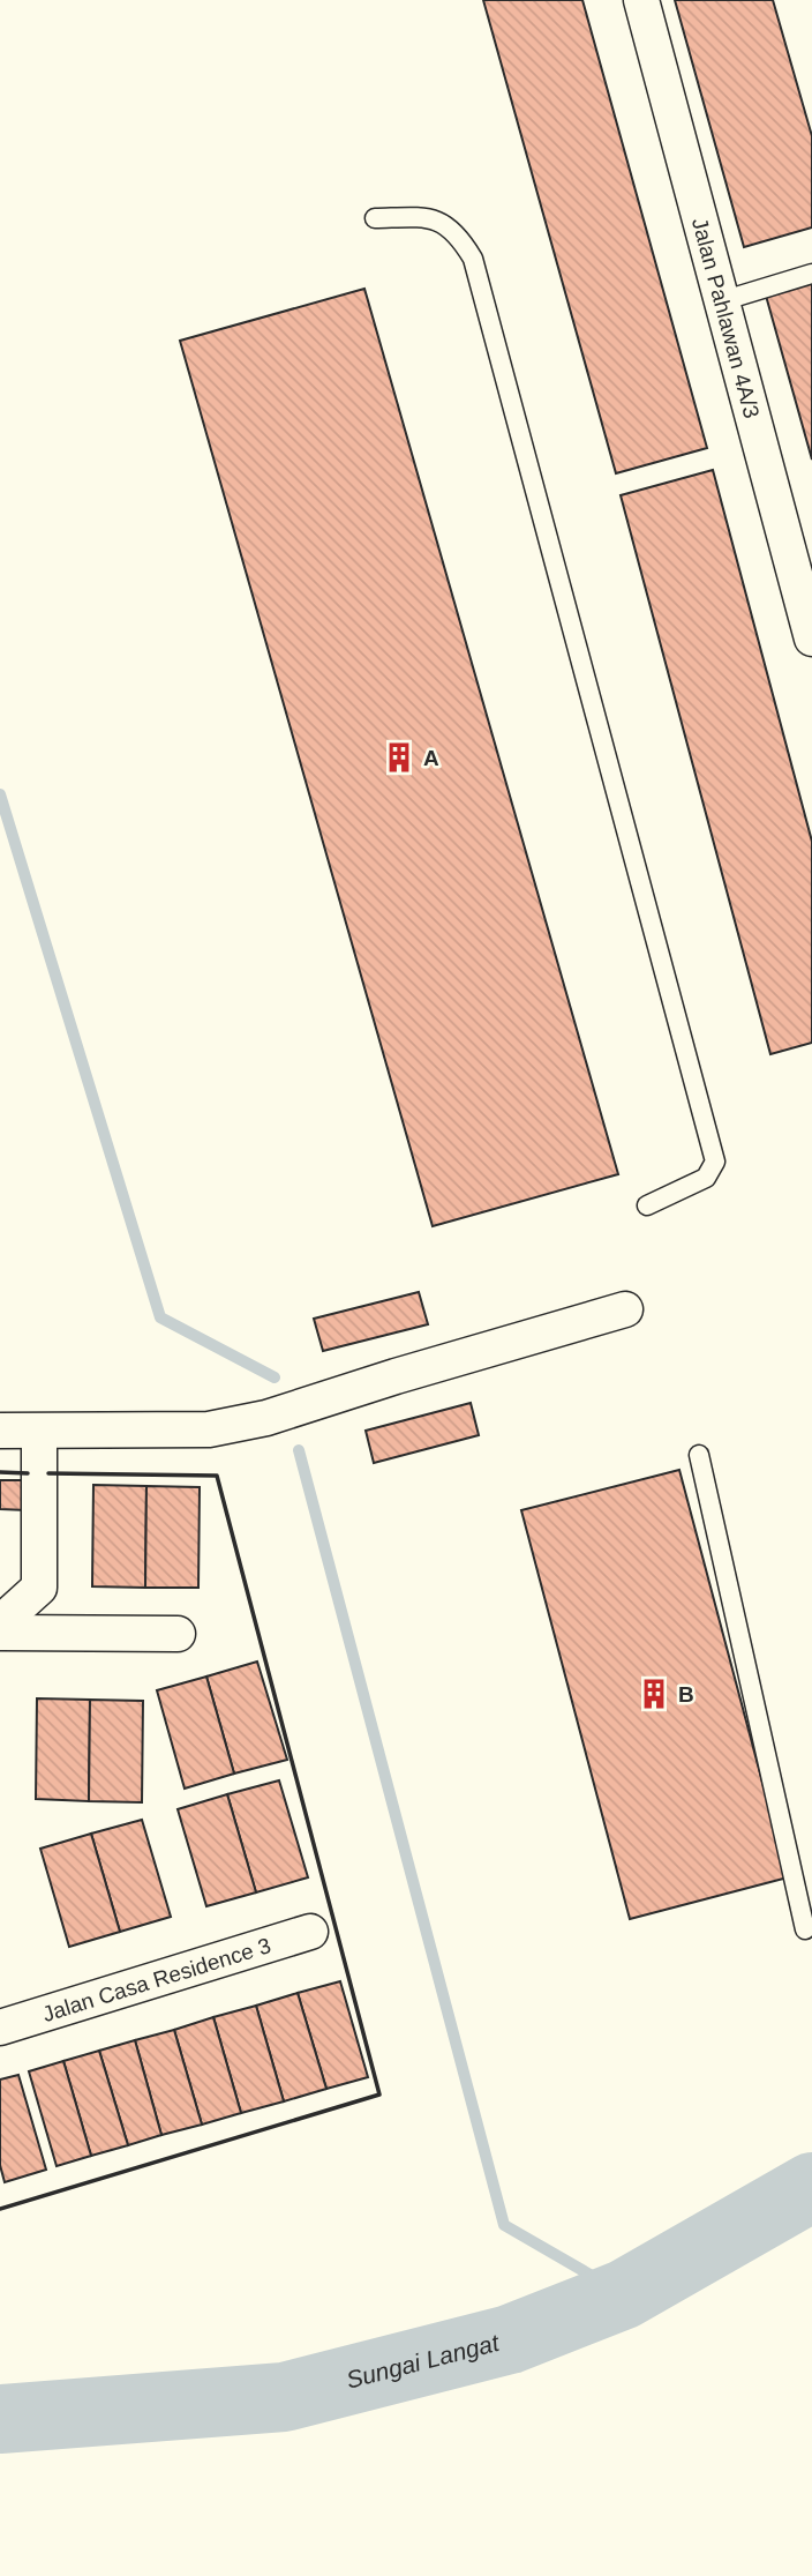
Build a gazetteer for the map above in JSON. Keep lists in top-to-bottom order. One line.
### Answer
{"streets":{"street":["Jalan Pahlawan 4A/3","Jalan Casa Residence 3"]},"water":["Sungai Langat"],"places":{"building":["A","B"]}}
